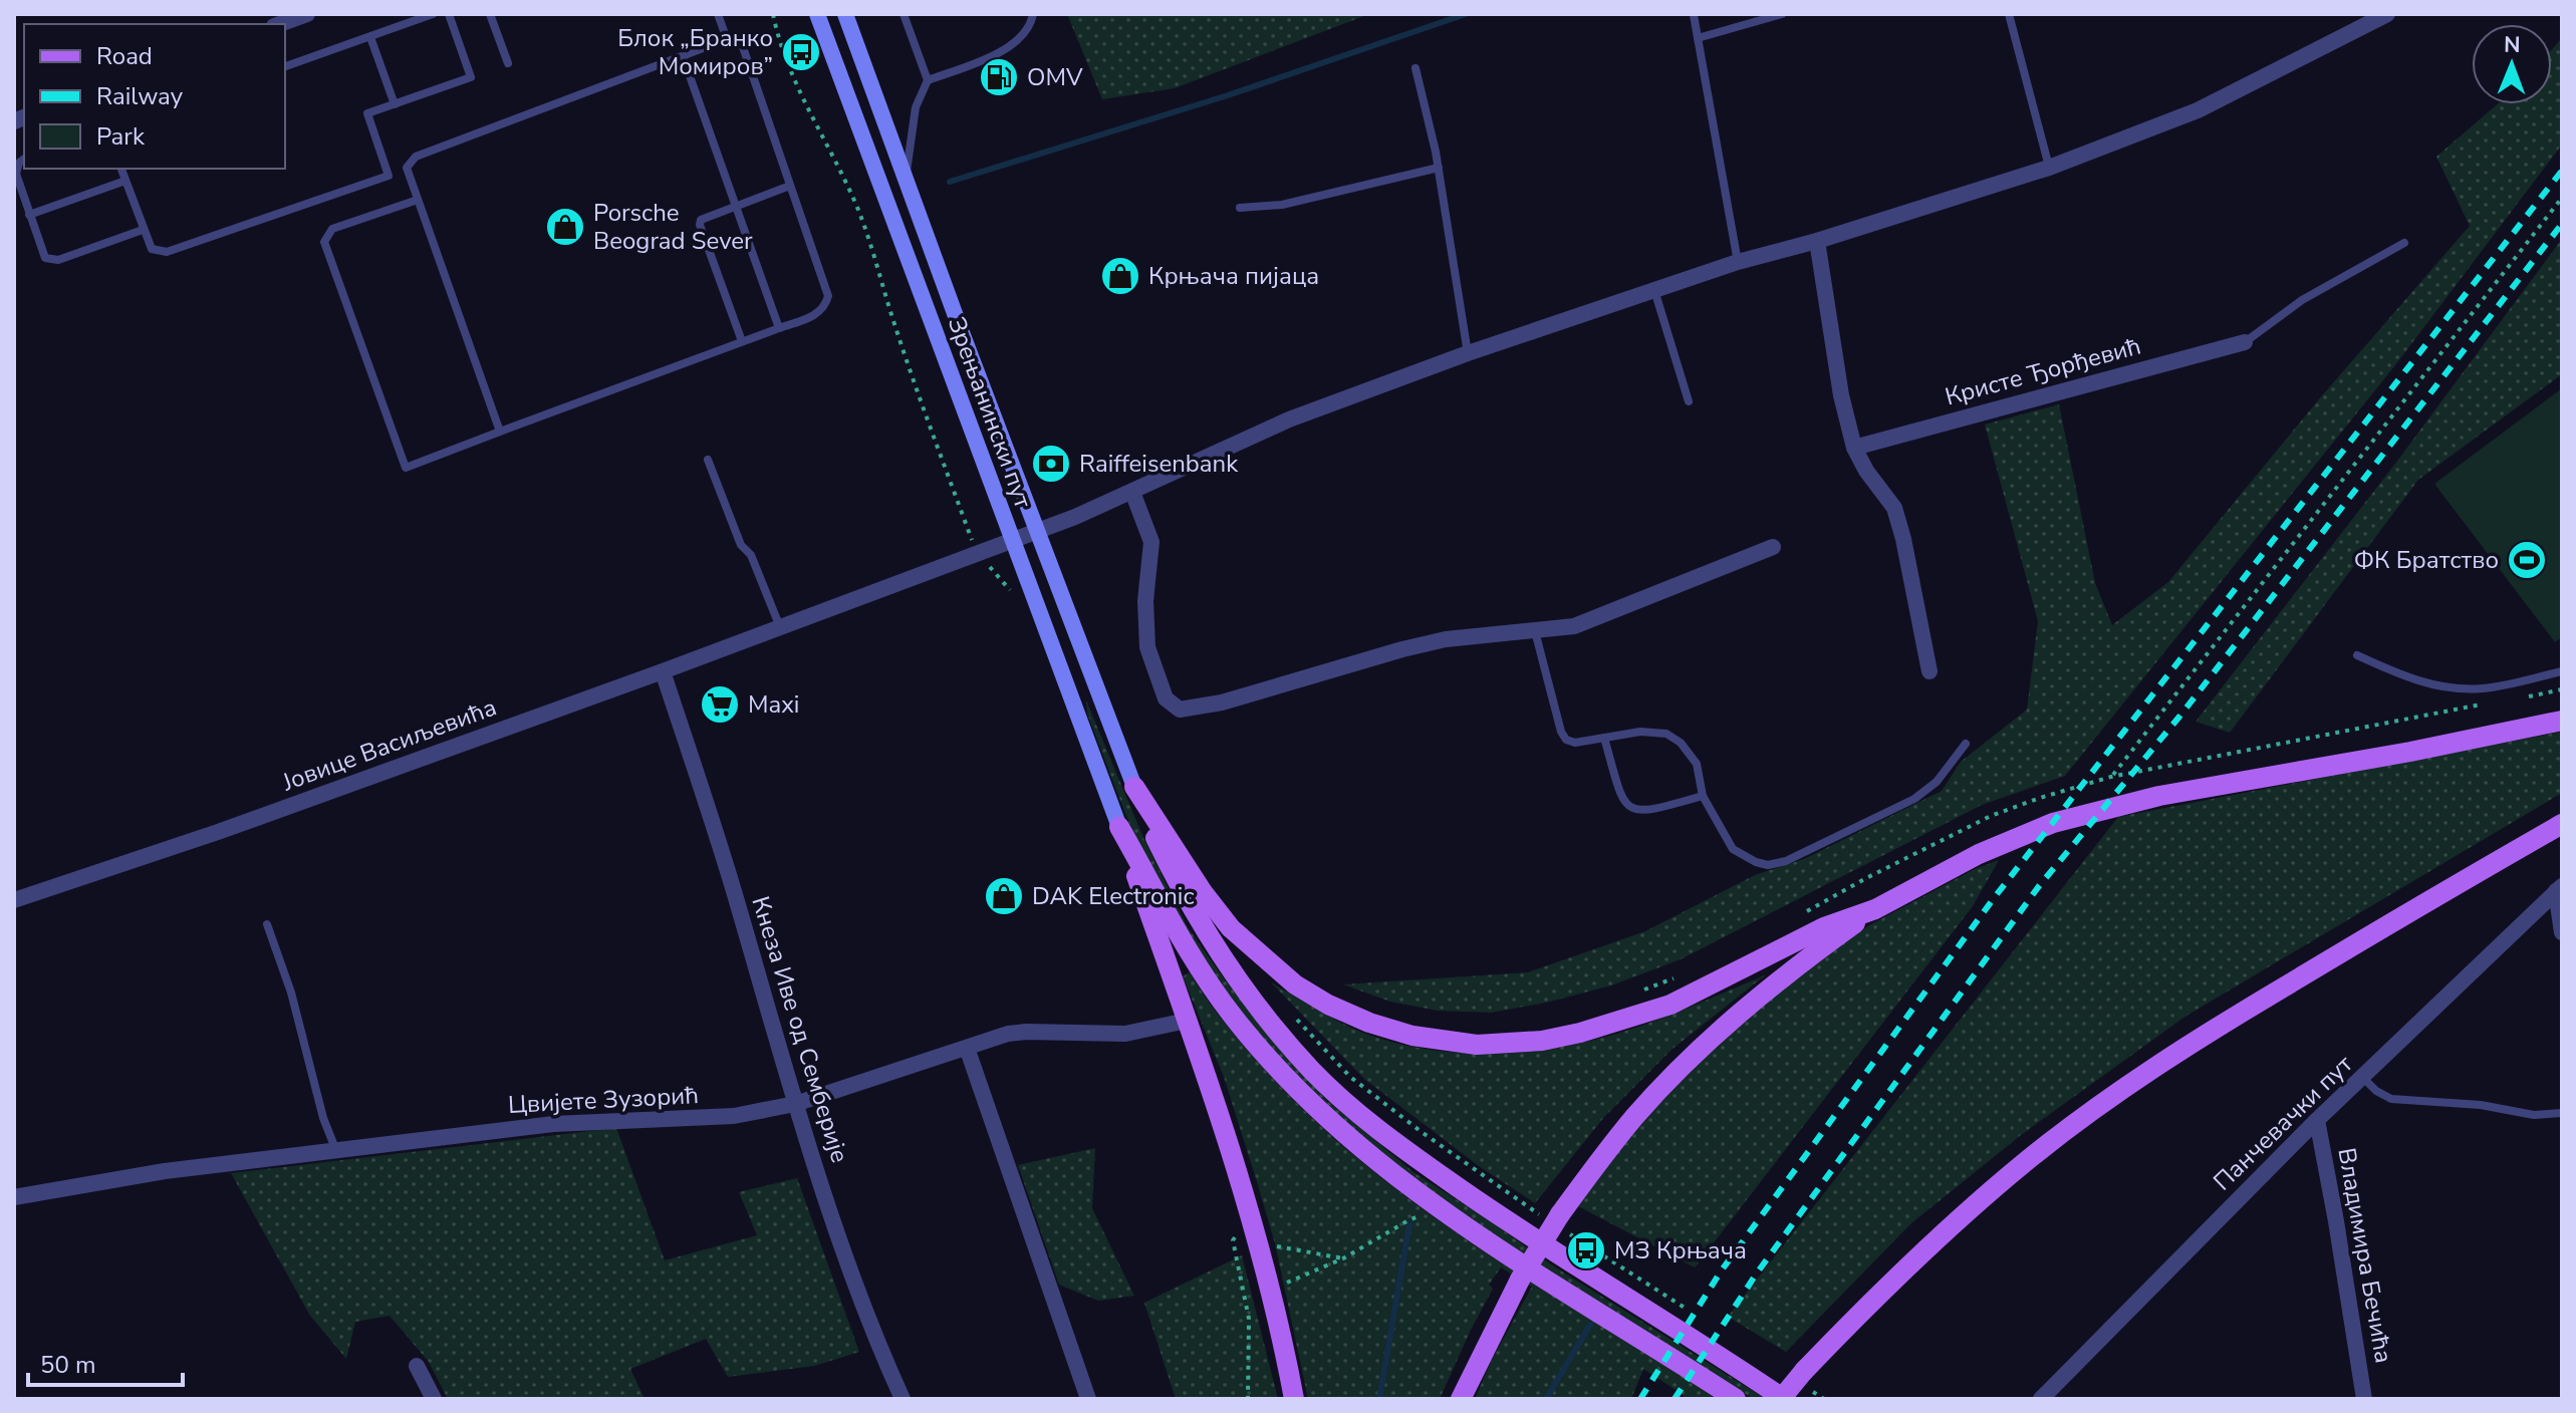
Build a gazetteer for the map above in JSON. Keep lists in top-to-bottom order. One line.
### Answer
{"streets":{"main road":["Зрењанински пут"],"street":["Кристе Ђорђевић","Јовице Васиљевића","Кнеза Иве од Семберије","Цвијете Зузорић","Панчевачки пут","Владимира Бечића"]},"crossings":[["Зрењанински пут","Јовице Васиљевића"],["Јовице Васиљевића","Кнеза Иве од Семберије"],["Кнеза Иве од Семберије","Цвијете Зузорић"],["Панчевачки пут","Владимира Бечића"]],"places":{"bus stop":["Блок „Бранко Момиров”","МЗ Крњача"],"fuel station":["OMV"],"shop":["Porsche Beograd Sever","Крњача пијаца","DAK Electronic"],"bank":["Raiffeisenbank"],"sports":["ФК Братство"],"supermarket":["Maxi"]},"legend":["Road","Railway","Park"],"scale_bar":"50 m","north":"top"}
